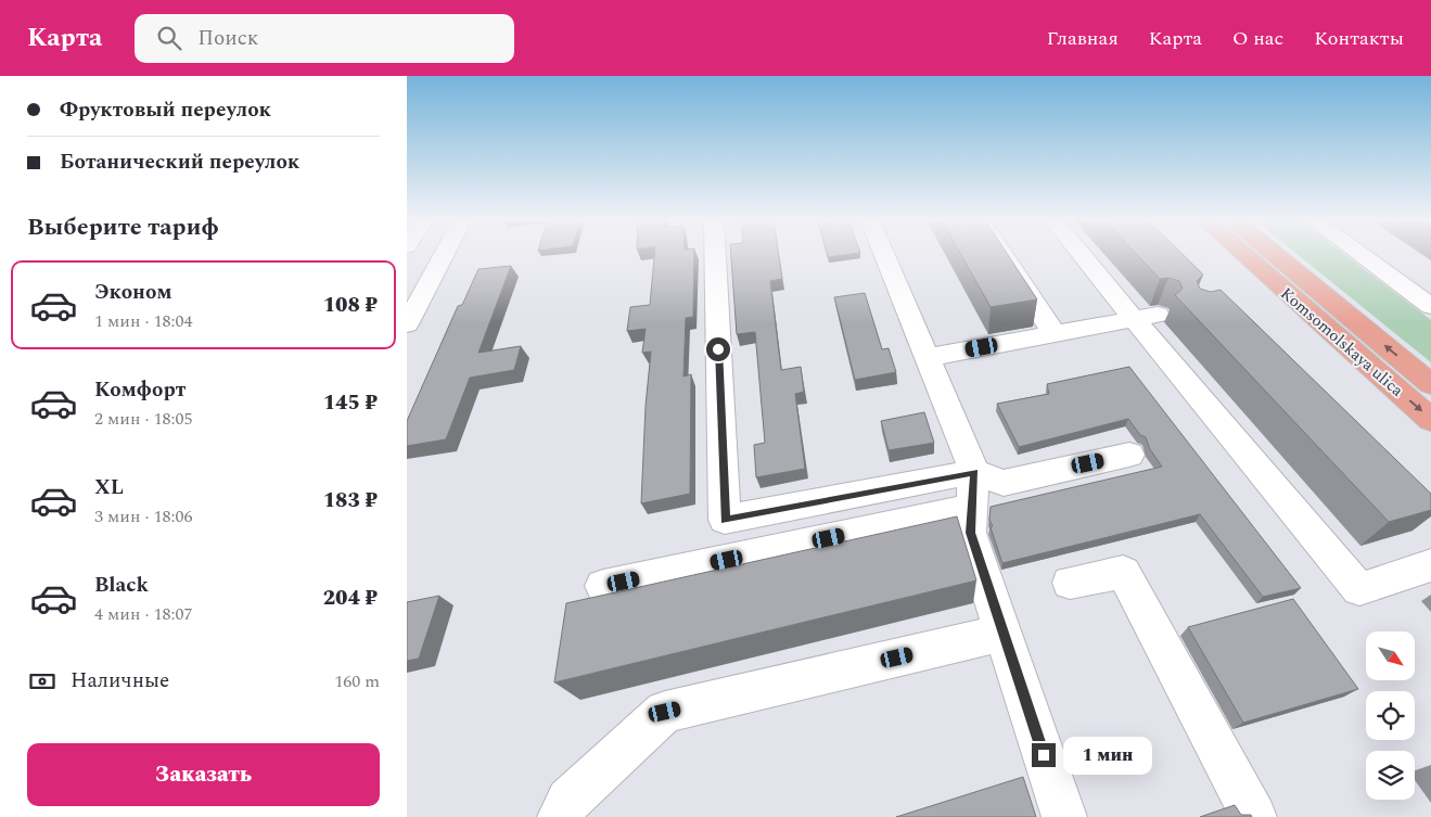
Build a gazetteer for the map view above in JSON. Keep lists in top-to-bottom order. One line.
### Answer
{"streets":{"main road":["Komsomolskaya ulica"]},"north":"bottom right","page":{"header":"Карта","search":"Поиск","nav":["Главная","Карта","О нас","Контакты"],"banner":["Фруктовый переулок","Ботанический переулок"],"heading":"Выберите тариф","list":[{"name":"Эконом","note":"1 мин · 18:04","value":"108 ₽"},{"name":"Комфорт","note":"2 мин · 18:05","value":"145 ₽"},{"name":"XL","note":"3 мин · 18:06","value":"183 ₽"},{"name":"Black","note":"4 мин · 18:07","value":"204 ₽"}],"pay":["Наличные","160 m"],"buttons":"Заказать","bubble":"1 мин"}}
